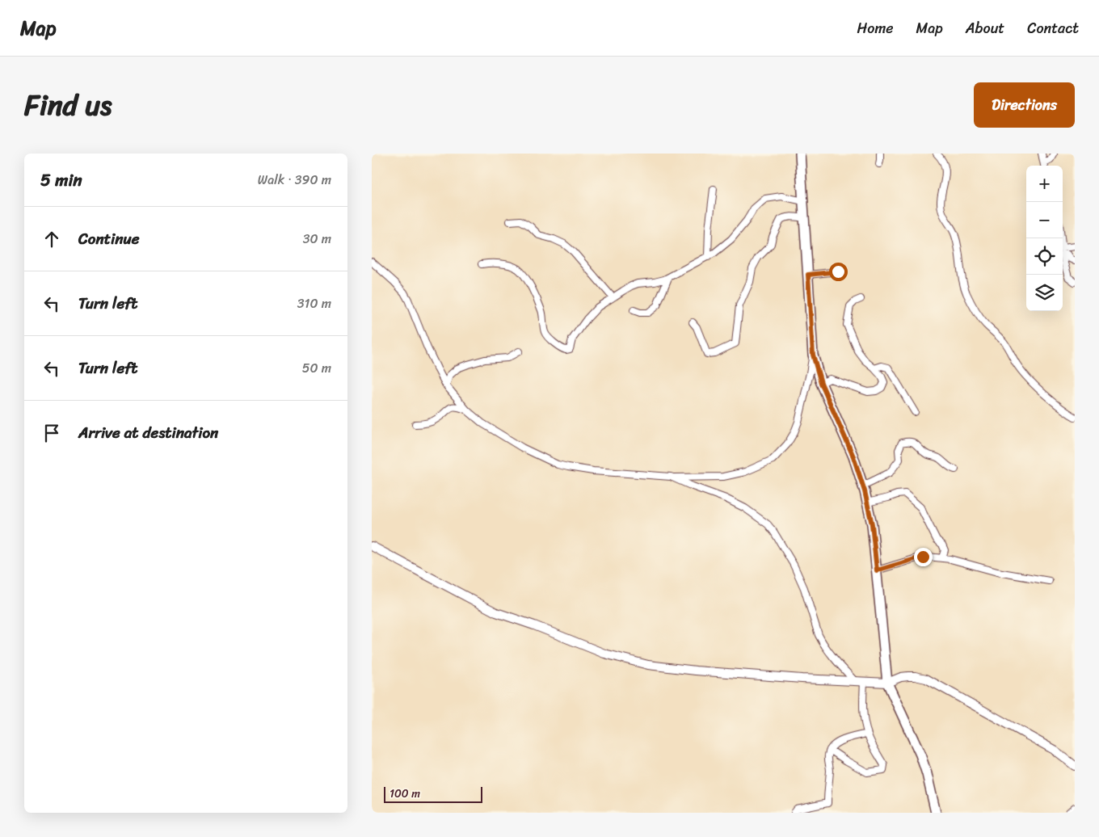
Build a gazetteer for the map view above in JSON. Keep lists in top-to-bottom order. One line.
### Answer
{"scale_bar":"100 m","page":{"header":"Map","nav":["Home","Map","About","Contact"],"title":"Find us","buttons":"Directions","heading":["5 min","Walk · 390 m"],"map_buttons":["+","−"],"list":[["Continue","30 m"],["Turn left","310 m"],["Turn left","50 m"],"Arrive at destination"],"scale":"100 m"}}
